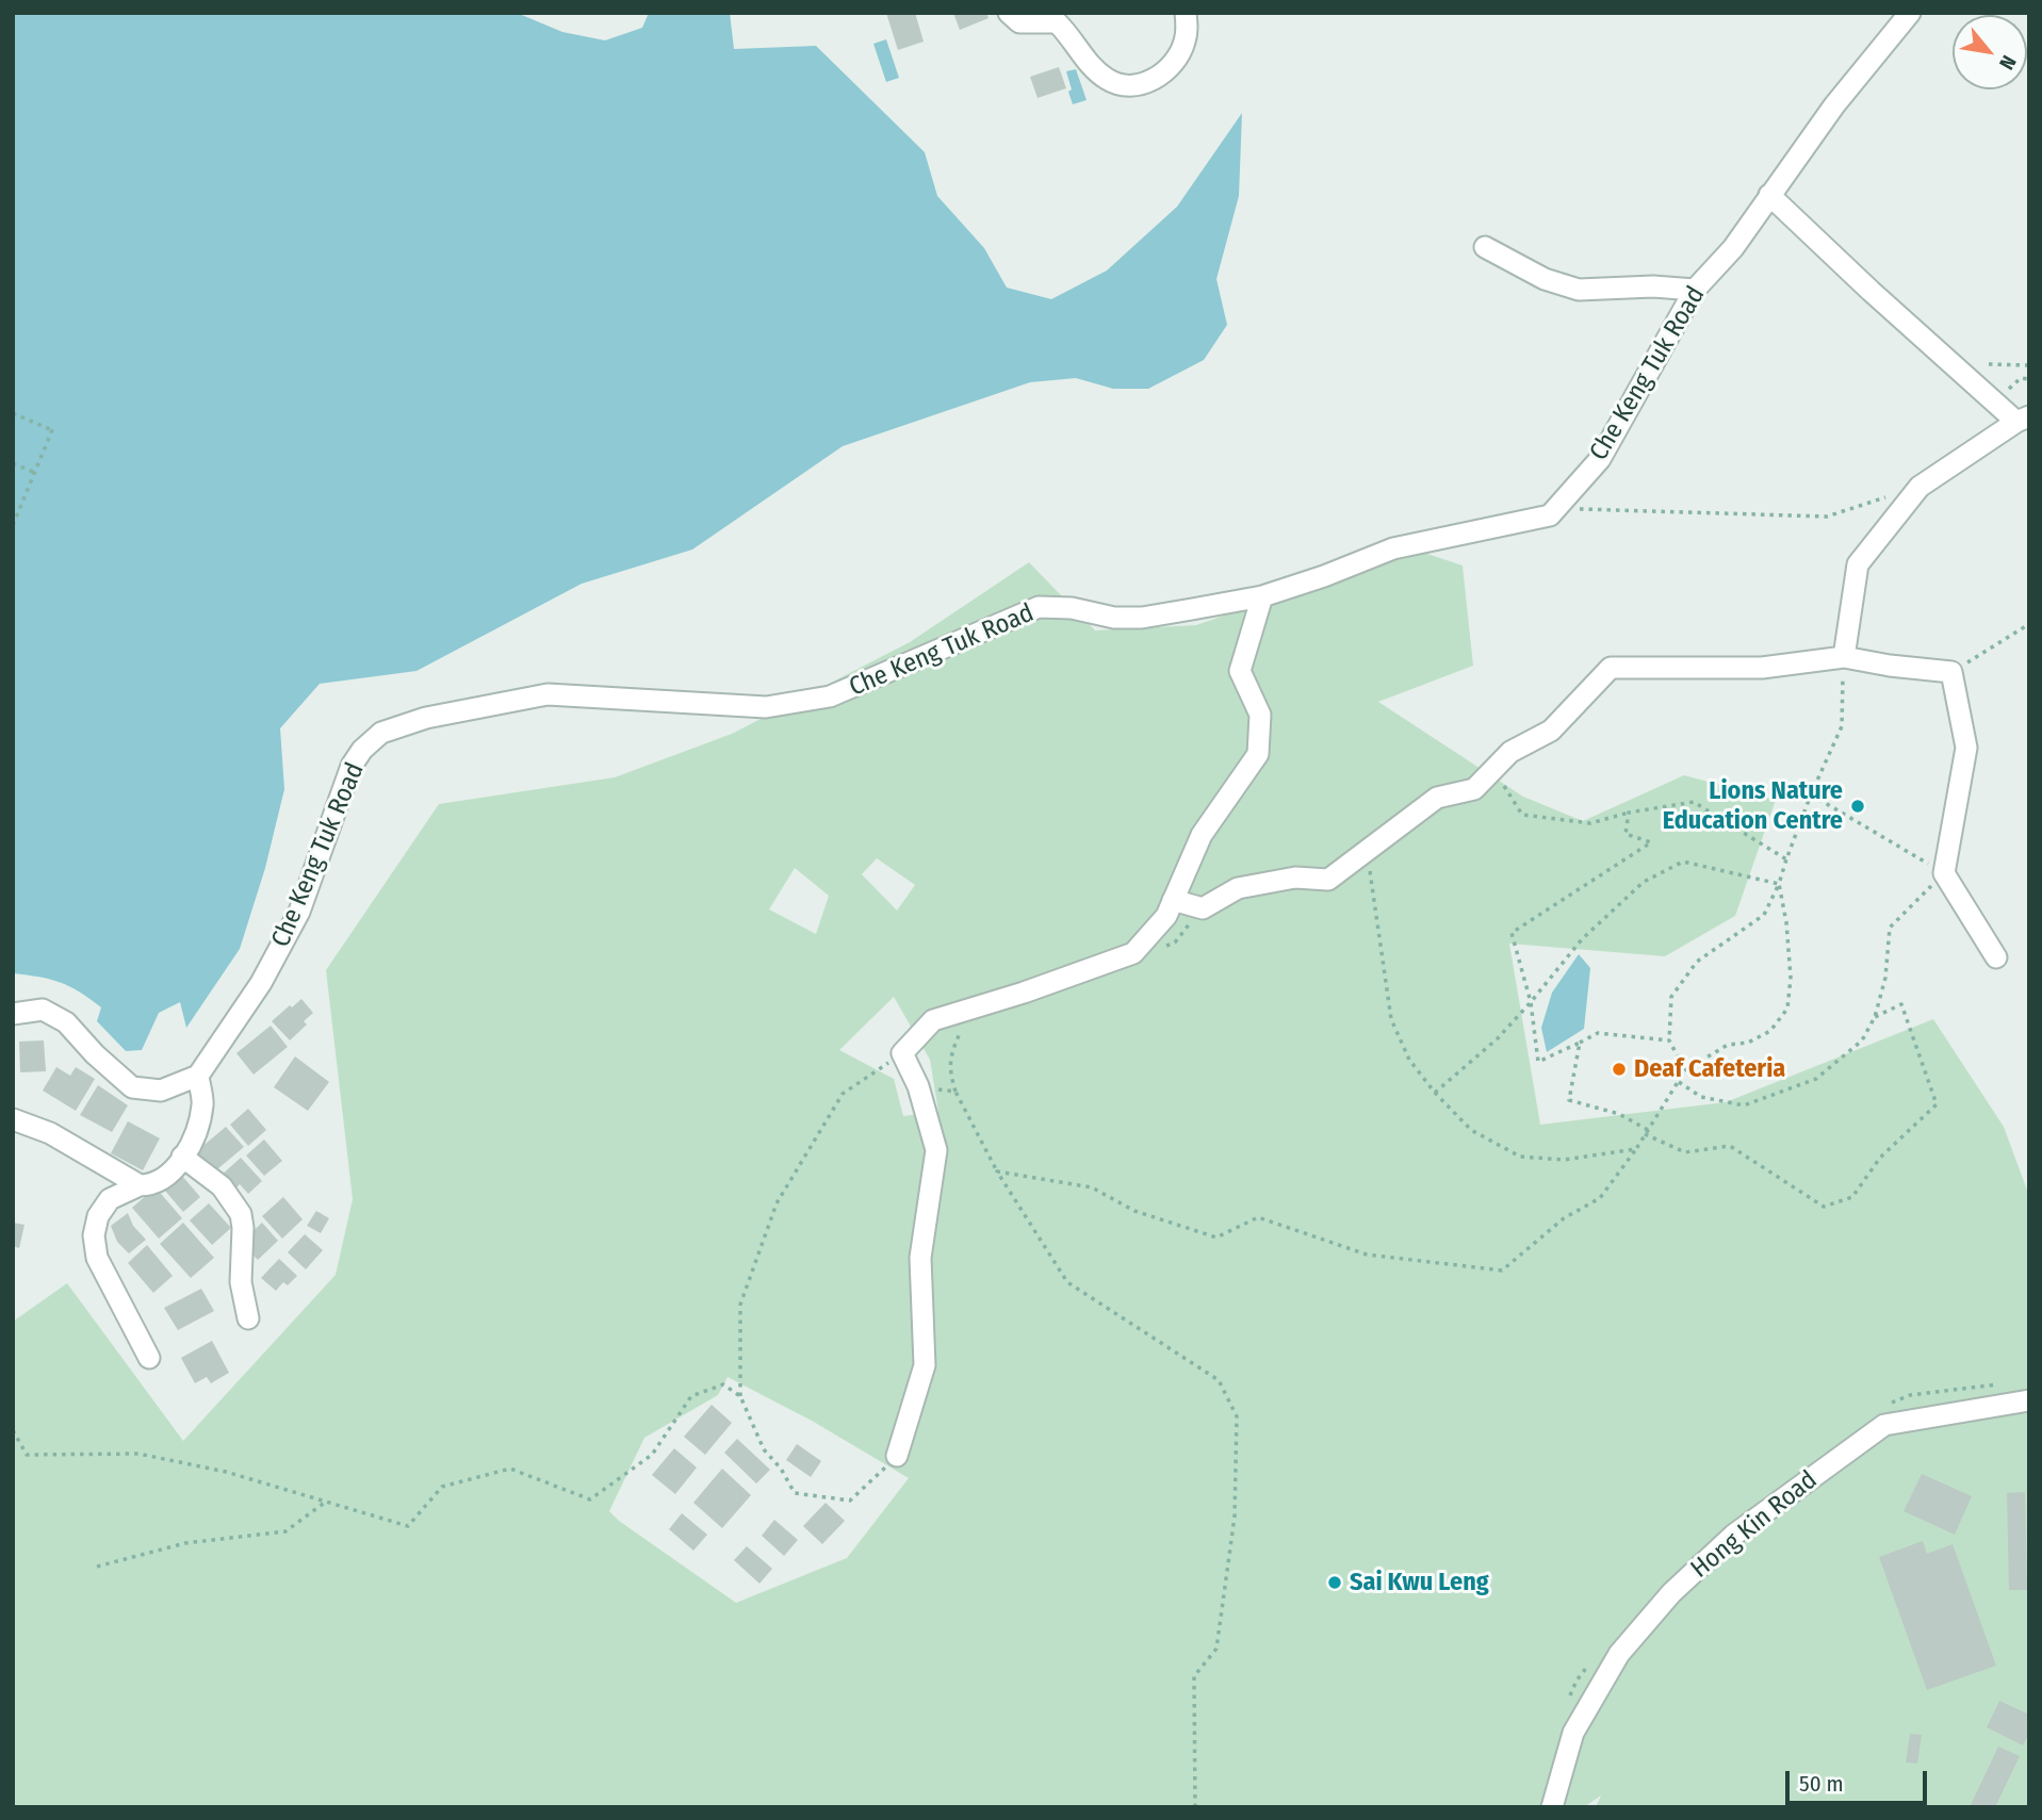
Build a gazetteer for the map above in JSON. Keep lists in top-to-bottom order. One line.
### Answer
{"streets":{"street":["Che Keng Tuk Road","Hong Kin Road"]},"places":["Lions Nature Education Centre","Deaf Cafeteria","Sai Kwu Leng"],"scale_bar":"50 m","north":"bottom right"}
